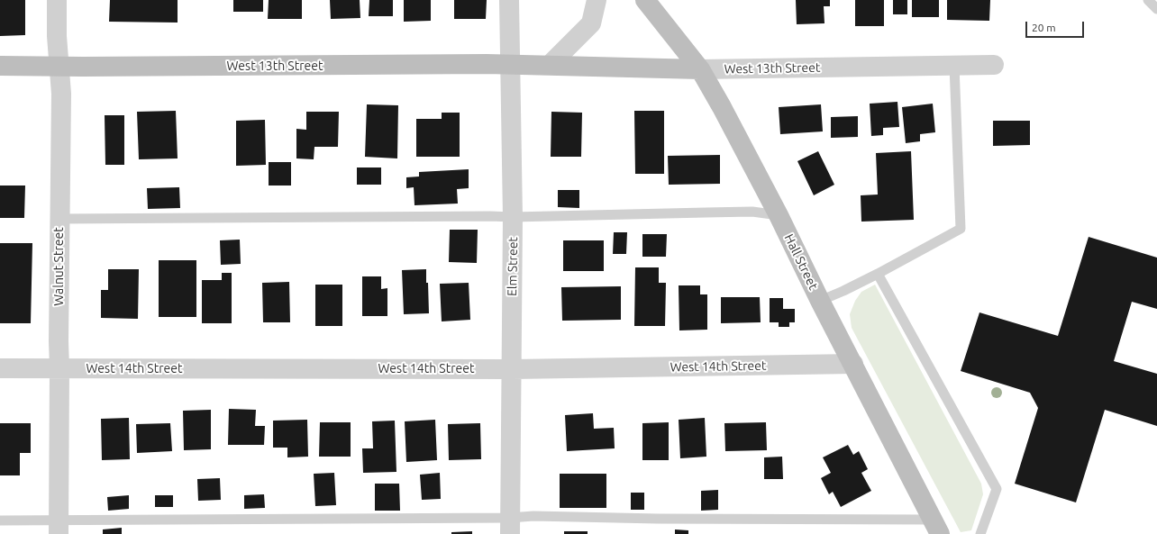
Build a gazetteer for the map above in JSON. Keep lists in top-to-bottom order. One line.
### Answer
{"streets":{"street":["West 13th Street","Hall Street","Walnut Street","Elm Street","West 14th Street"]},"crossings":[["West 13th Street","Hall Street"],["West 13th Street","Walnut Street"],["West 13th Street","Elm Street"],["Hall Street","West 14th Street"],["Walnut Street","West 14th Street"],["Elm Street","West 14th Street"]],"scale_bar":"20 m"}
